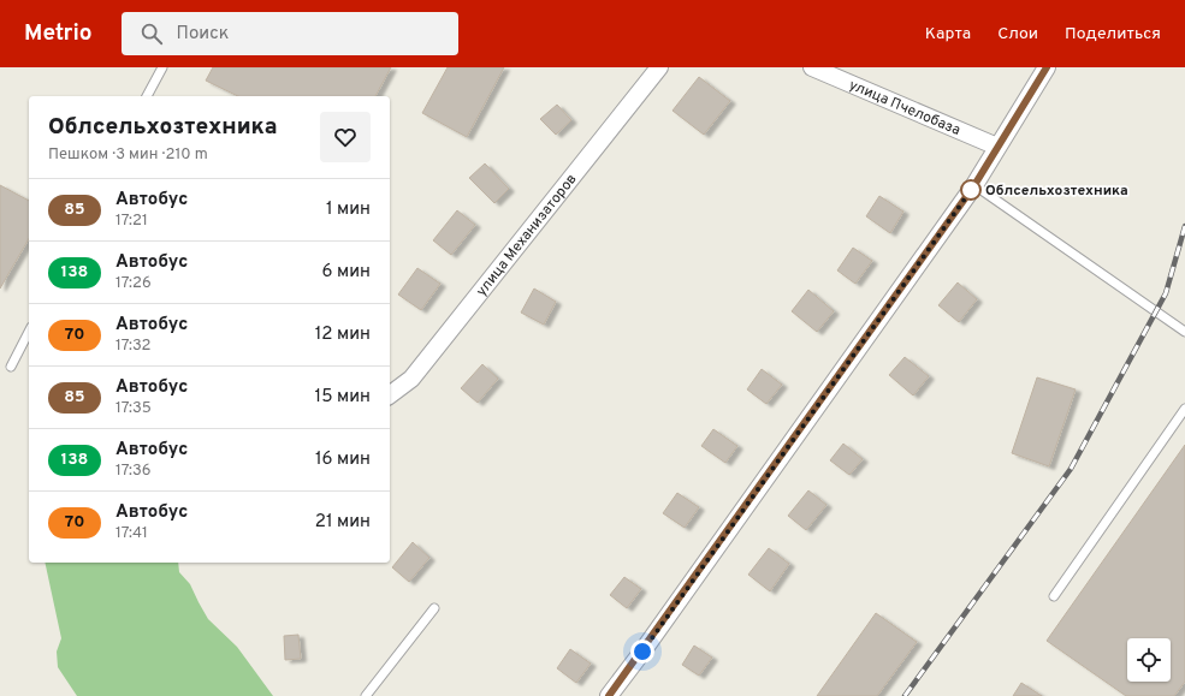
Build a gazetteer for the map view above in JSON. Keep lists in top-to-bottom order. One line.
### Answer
{"streets":{"street":["улица Пчелобаза","улица Механизаторов"]},"places":["Облсельхозтехника"],"lines":["bus line 85"],"page":{"header":"Metrio","search":"Поиск","nav":["Карта","Слои","Поделиться"],"heading":["Облсельхозтехника","Пешком · 3 мин · 210 m"],"list":[{"mark":"85","name":"Автобус","note":"17:21","value":"1 мин"},{"mark":"138","name":"Автобус","note":"17:26","value":"6 мин"},{"mark":"70","name":"Автобус","note":"17:32","value":"12 мин"},{"mark":"85","name":"Автобус","note":"17:35","value":"15 мин"},{"mark":"138","name":"Автобус","note":"17:36","value":"16 мин"},{"mark":"70","name":"Автобус","note":"17:41","value":"21 мин"}]}}
